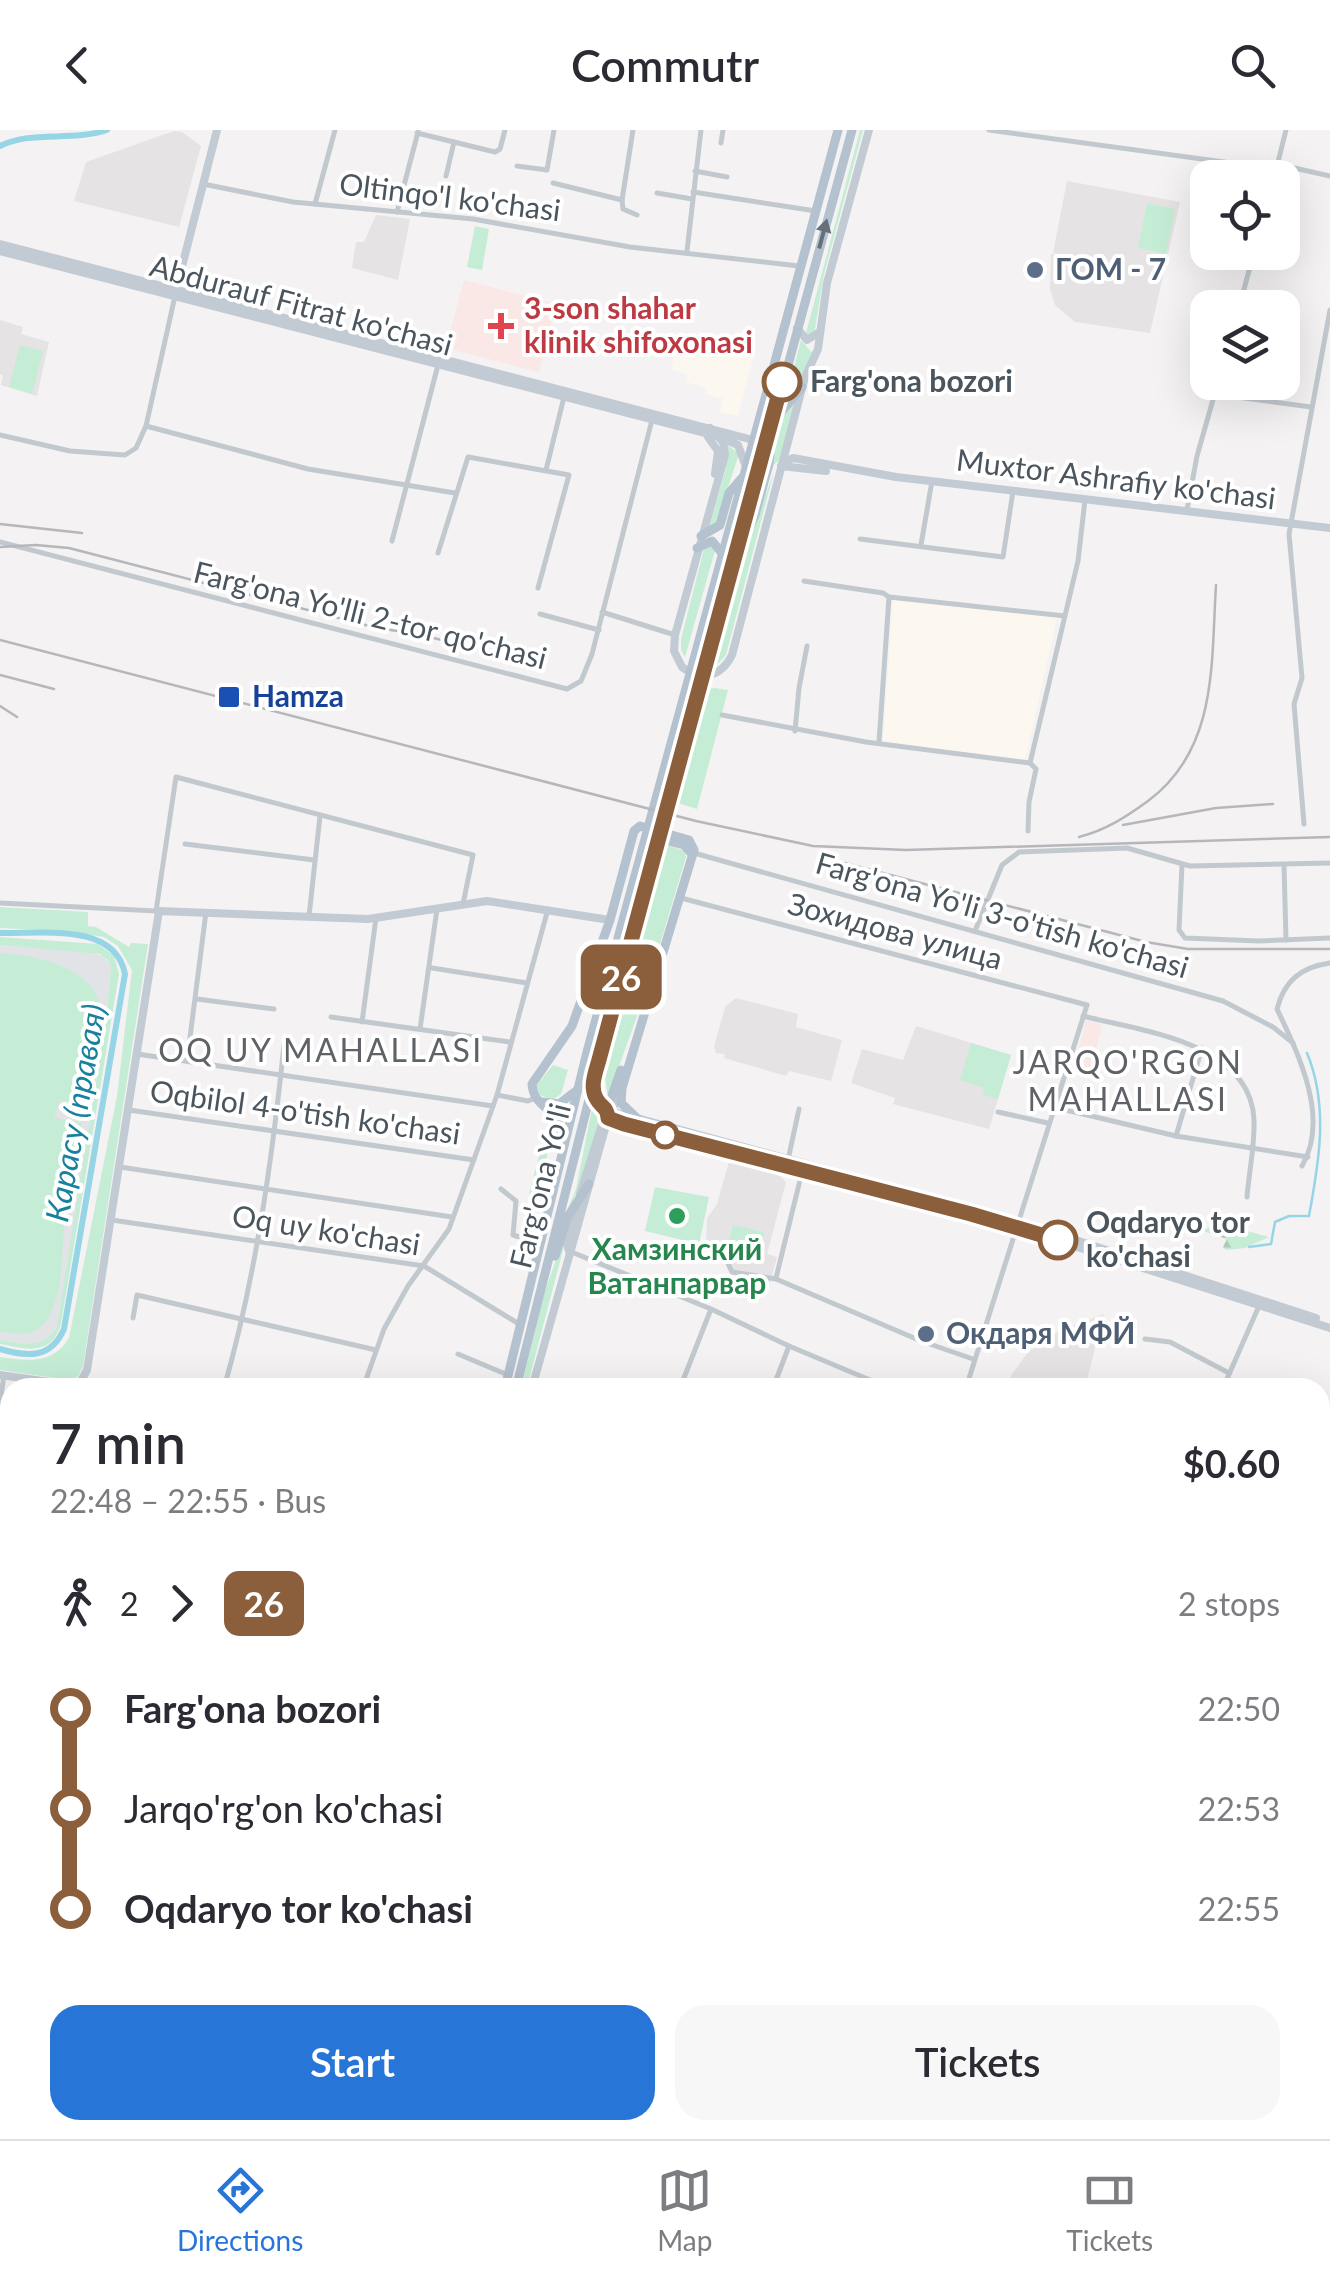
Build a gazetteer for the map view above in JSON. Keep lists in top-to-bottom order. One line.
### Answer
{"streets":{"main road":["Abdurauf Fitrat ko'chasi","Muxtor Ashrafiy ko'chasi","Farg'ona Yo'li"],"street":["Oltinqo'l ko'chasi","Farg'ona Yo'lli 2-tor qo'chasi","Farg'ona Yo'li 3-o'tish ko'chasi","Зохидова улица","Oqbilol 4-o'tish ko'chasi","Oq uy ko'chasi"]},"crossings":[["Oltinqo'l ko'chasi","Farg'ona Yo'li"],["Abdurauf Fitrat ko'chasi","Farg'ona Yo'lli 2-tor qo'chasi"],["Abdurauf Fitrat ko'chasi","Farg'ona Yo'li"],["Farg'ona Yo'li","Oq uy ko'chasi"]],"districts":["OQ UY MAHALLASI","JARQO'RGON MAHALLASI"],"water":["Карасу (правая)"],"places":{"other":["ГОМ - 7","Farg'ona bozori","Хамзинский Ватанпарвар","Oqdaryo tor ko'chasi","Окдаря МФЙ"],"health":["3-son shahar klinik shifoxonasi"],"transit":["Hamza"]},"lines":["bus line 26"],"page":{"header":"Commutr","on_map":"26","heading":["7 min","22:48 – 22:55 · Bus","$0.60"],"legs":["2","26","2 stops"],"list":[{"name":"Farg'ona bozori","value":"22:50"},{"name":"Jarqo'rg'on ko'chasi","value":"22:53"},{"name":"Oqdaryo tor ko'chasi","value":"22:55"}],"buttons":["Start","Tickets"],"tabs":["Directions","Map","Tickets"]}}
